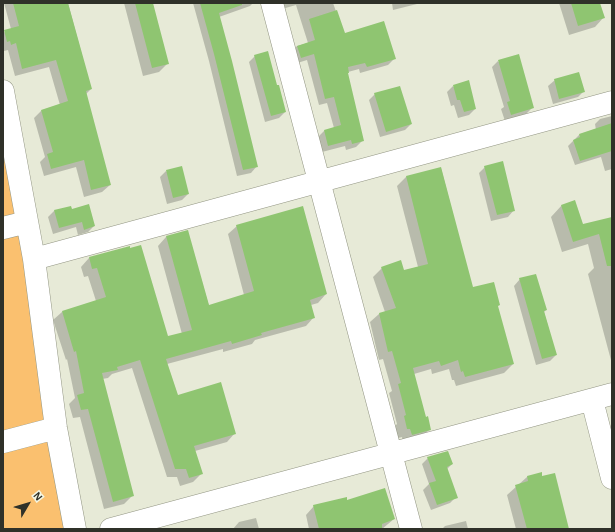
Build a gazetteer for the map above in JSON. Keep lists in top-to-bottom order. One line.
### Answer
{"north":"top right"}
